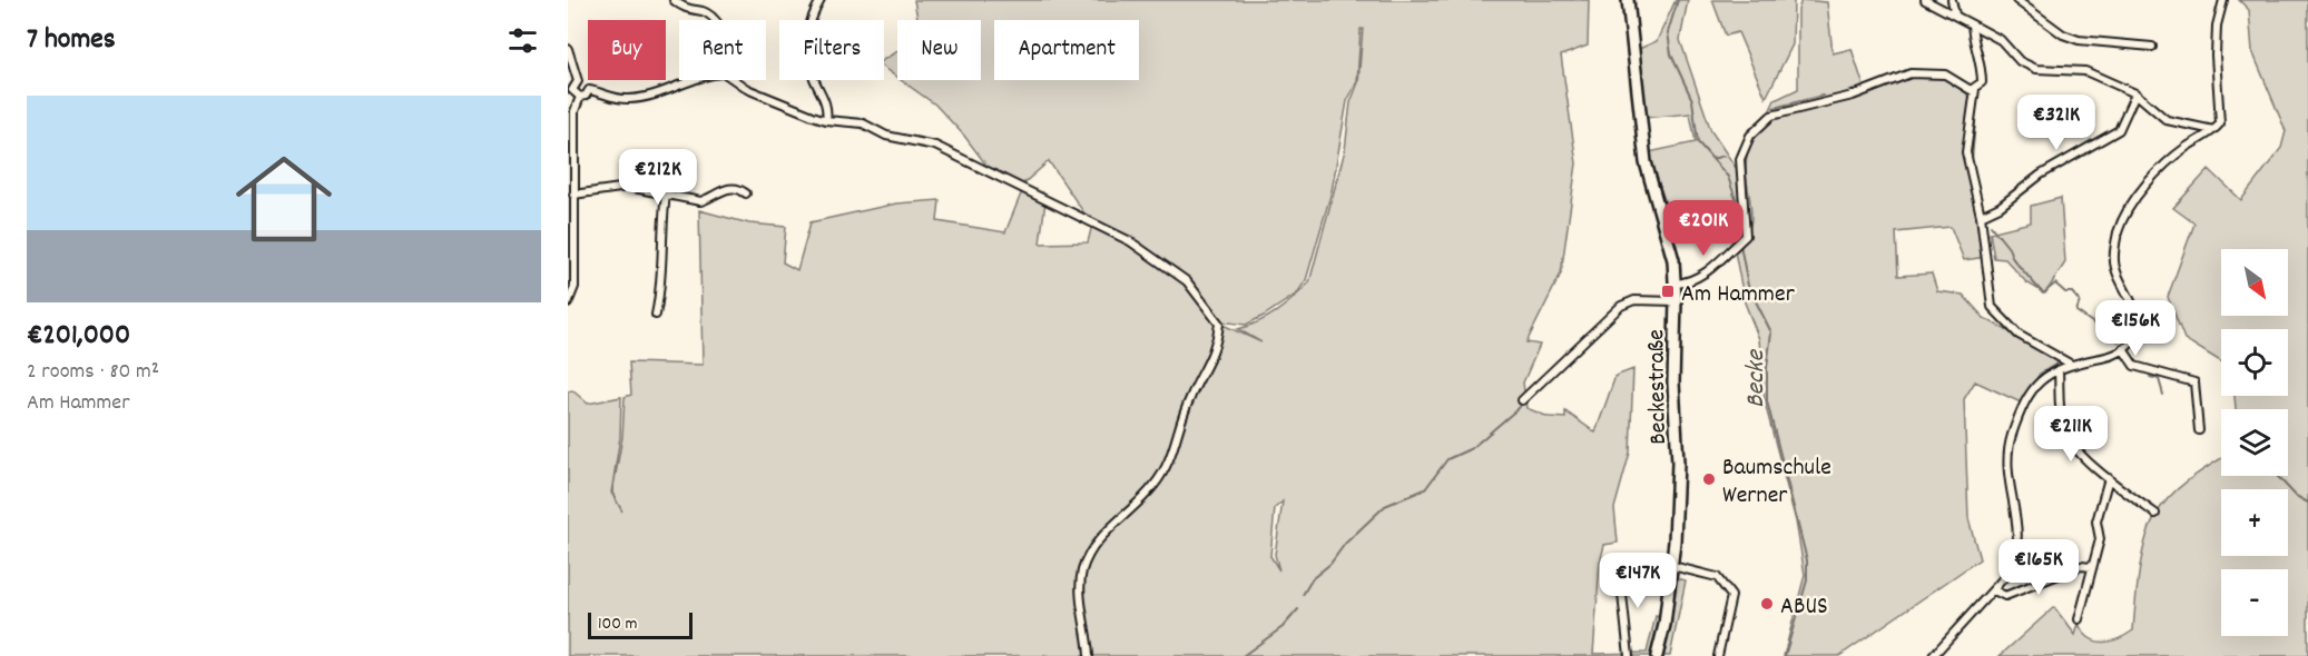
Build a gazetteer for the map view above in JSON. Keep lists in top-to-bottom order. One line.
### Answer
{"streets":{"main road":["Beckestraße"]},"water":["Becke"],"places":{"transit":["Am Hammer"],"other":["Baumschule Werner","ABUS"]},"scale_bar":"100 m","north":"bottom right","page":{"heading":"7 homes","chip":["Buy","Rent","Filters","New","Apartment"],"list":[{"name":"€201,000","note":"2 rooms · 80 m² · Am Hammer"}],"price":["€321K","€212K","€201K","€156K","€211K","€165K","€147K"],"map_buttons":["+","−"],"scale":"100 m"}}
